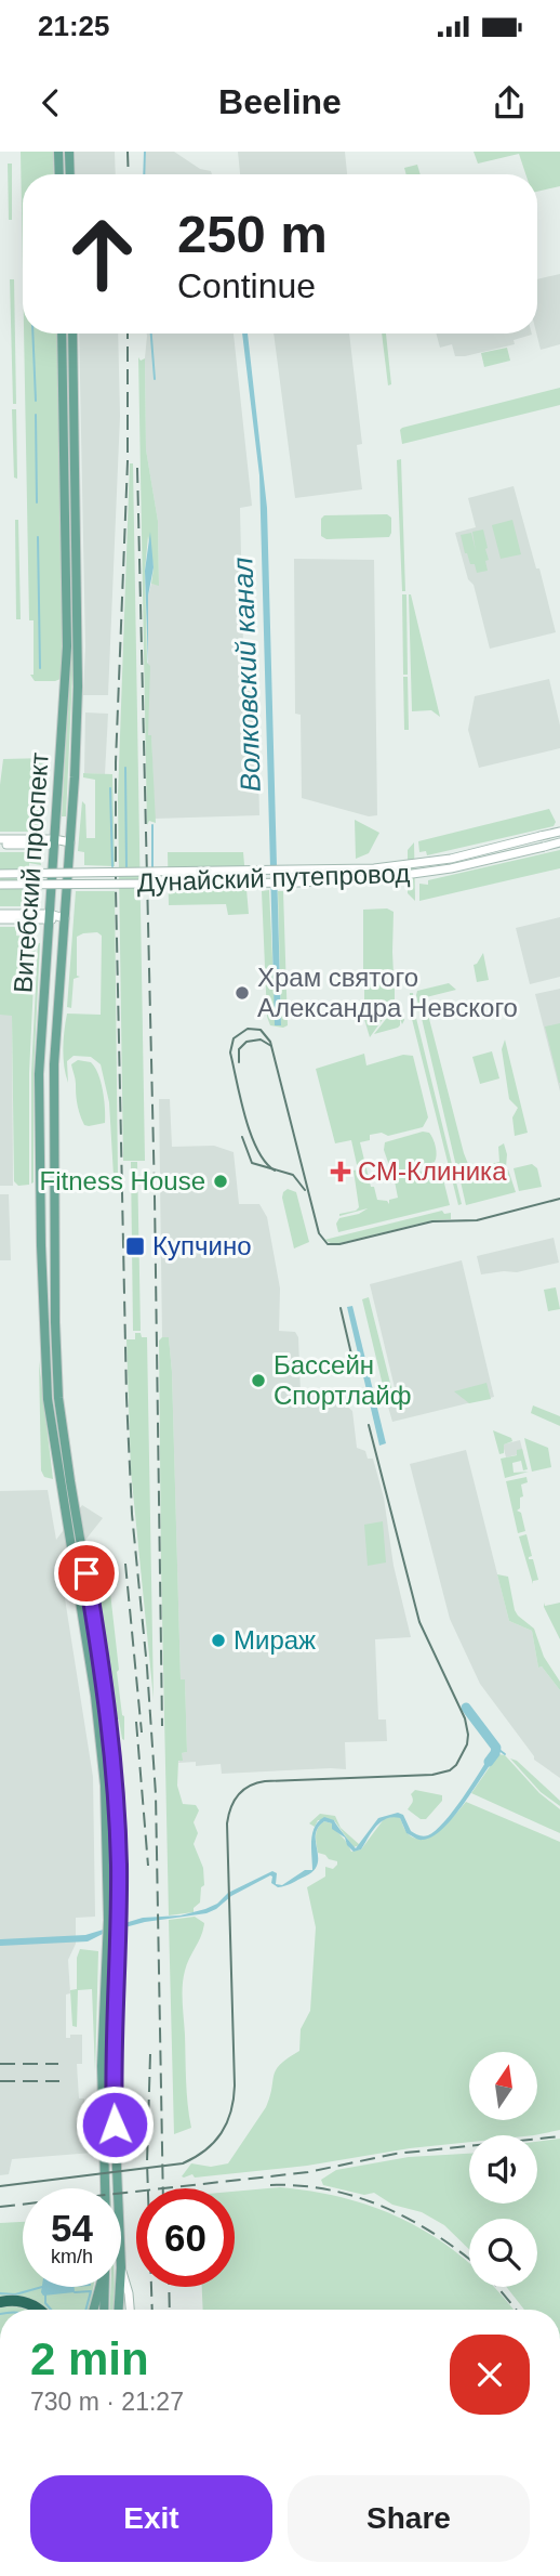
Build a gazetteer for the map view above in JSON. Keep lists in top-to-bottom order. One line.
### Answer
{"streets":{"main road":["Витебский проспект","Дунайский путепровод"]},"water":["Волковский канал"],"places":{"other":["Храм святого Александра Невского","Fitness House","Бассейн Спортлайф","Мираж"],"health":["СМ-Клиника"],"transit":["Купчино"]},"north":"top","page":{"status":"21:25","header":"Beeline","turn":["250 m","Continue"],"speed":"54 km/h","limit":"60","heading":["2 min","730 m · 21:27"],"buttons":["Exit","Share"]}}
